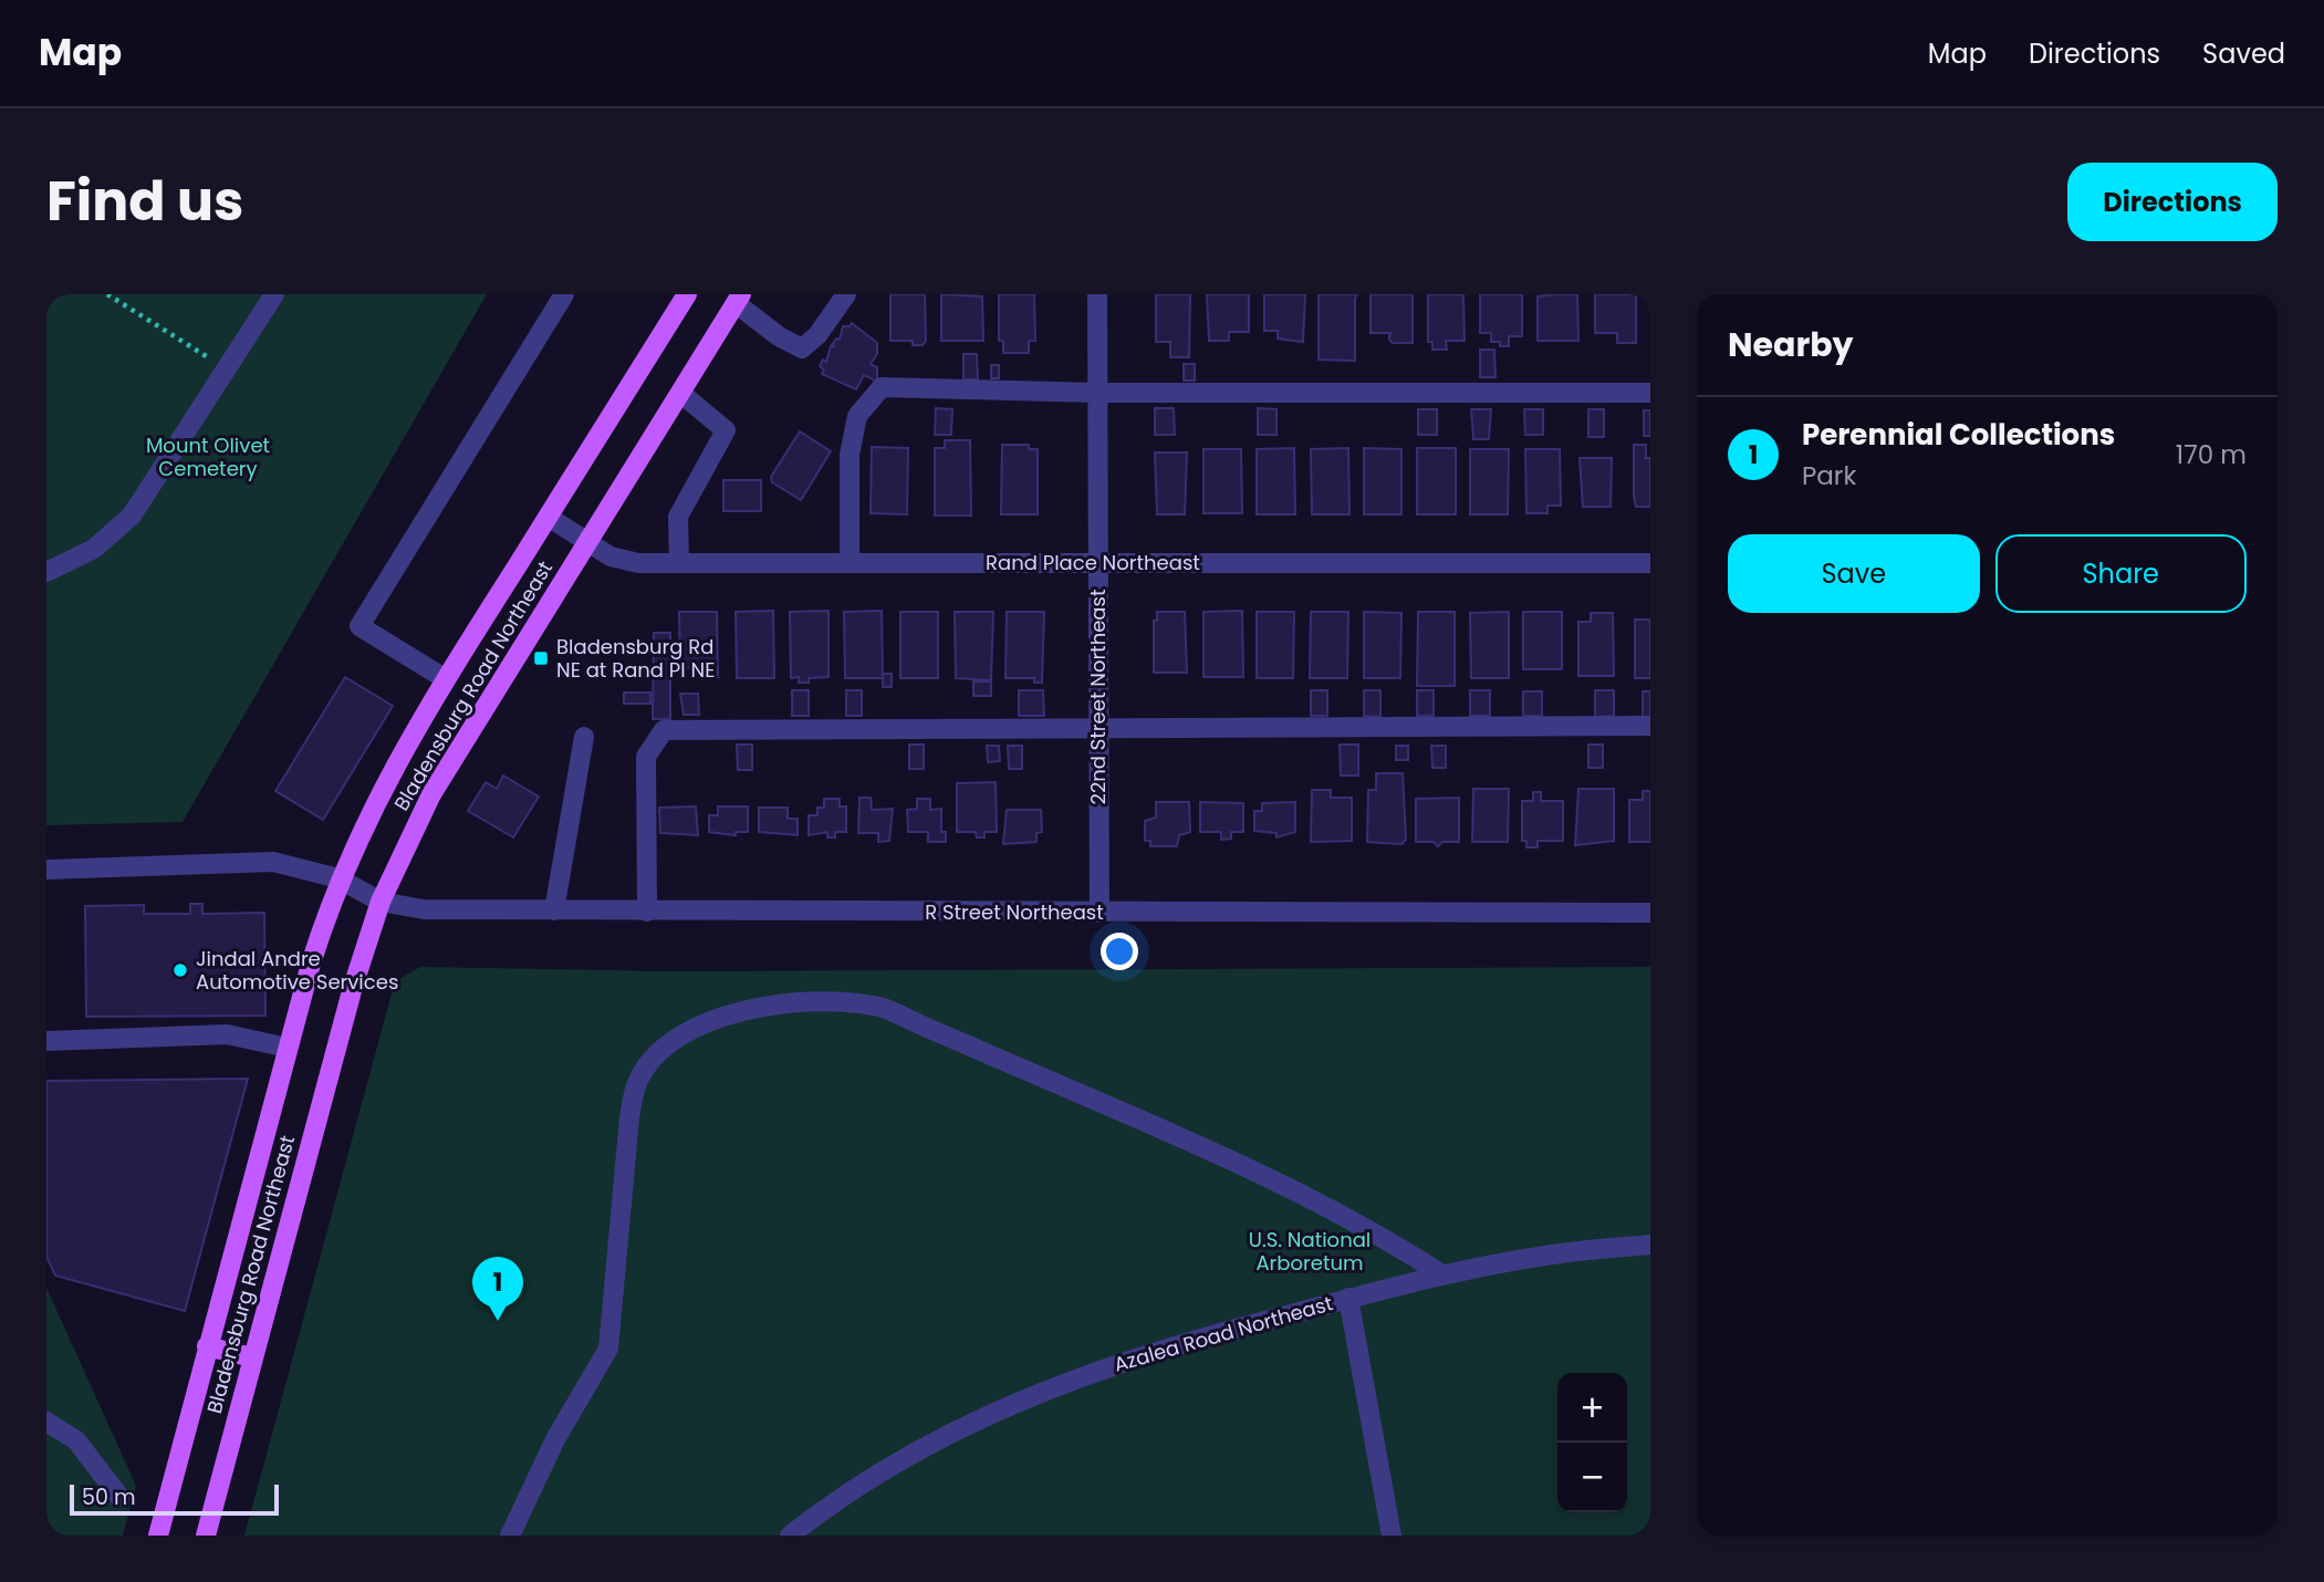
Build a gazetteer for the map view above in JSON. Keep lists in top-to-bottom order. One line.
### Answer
{"streets":{"main road":["Bladensburg Road Northeast"],"street":["Rand Place Northeast","22nd Street Northeast","R Street Northeast","Azalea Road Northeast"]},"crossings":[["Rand Place Northeast","Bladensburg Road Northeast"],["Rand Place Northeast","22nd Street Northeast"],["Bladensburg Road Northeast","R Street Northeast"],["22nd Street Northeast","R Street Northeast"]],"parks":["Mount Olivet Cemetery","U.S. National Arboretum"],"places":{"transit":["Bladensburg Rd NE at Rand Pl NE"],"other":["Jindal Andre Automotive Services"]},"scale_bar":"50 m","page":{"header":"Map","nav":["Map","Directions","Saved"],"title":"Find us","buttons":["Directions",["Save","Share"]],"heading":"Nearby","list":[{"mark":"1","name":"Perennial Collections","note":"Park","value":"170 m"}],"pins":"1","map_buttons":["+","−"],"scale":"50 m"}}
